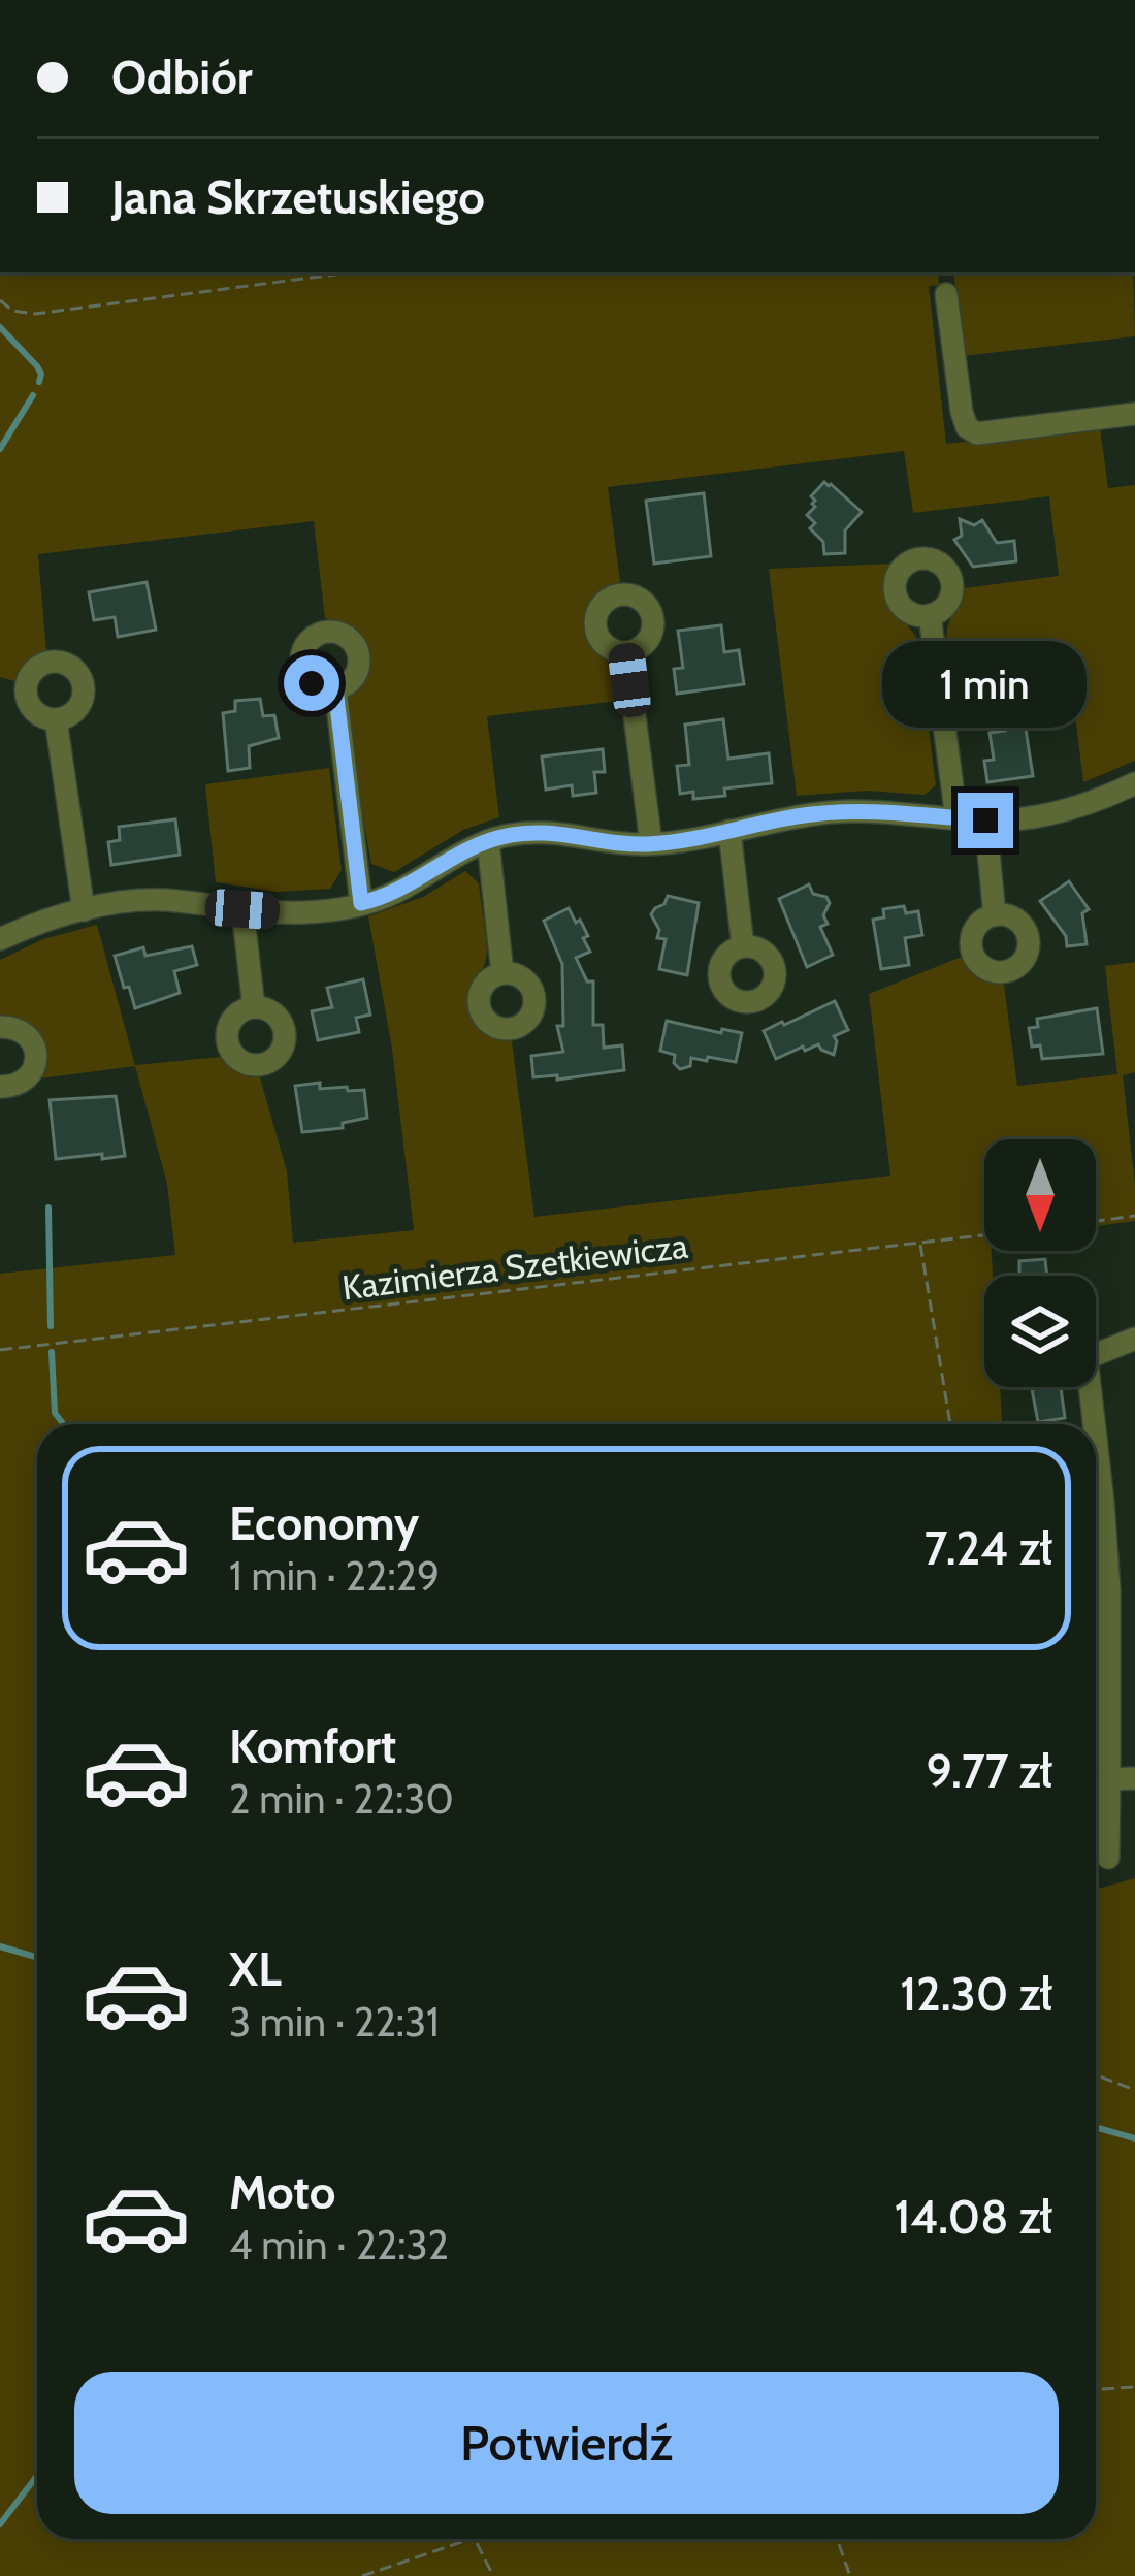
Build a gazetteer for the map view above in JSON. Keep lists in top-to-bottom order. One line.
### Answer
{"streets":{"path":["Kazimierza Szetkiewicza"]},"north":"bottom","page":{"banner":["Odbiór","Jana Skrzetuskiego"],"bubble":"1 min","list":[{"name":"Economy","note":"1 min · 22:29","value":"7.24 zł"},{"name":"Komfort","note":"2 min · 22:30","value":"9.77 zł"},{"name":"XL","note":"3 min · 22:31","value":"12.30 zł"},{"name":"Moto","note":"4 min · 22:32","value":"14.08 zł"}],"buttons":"Potwierdź"}}
